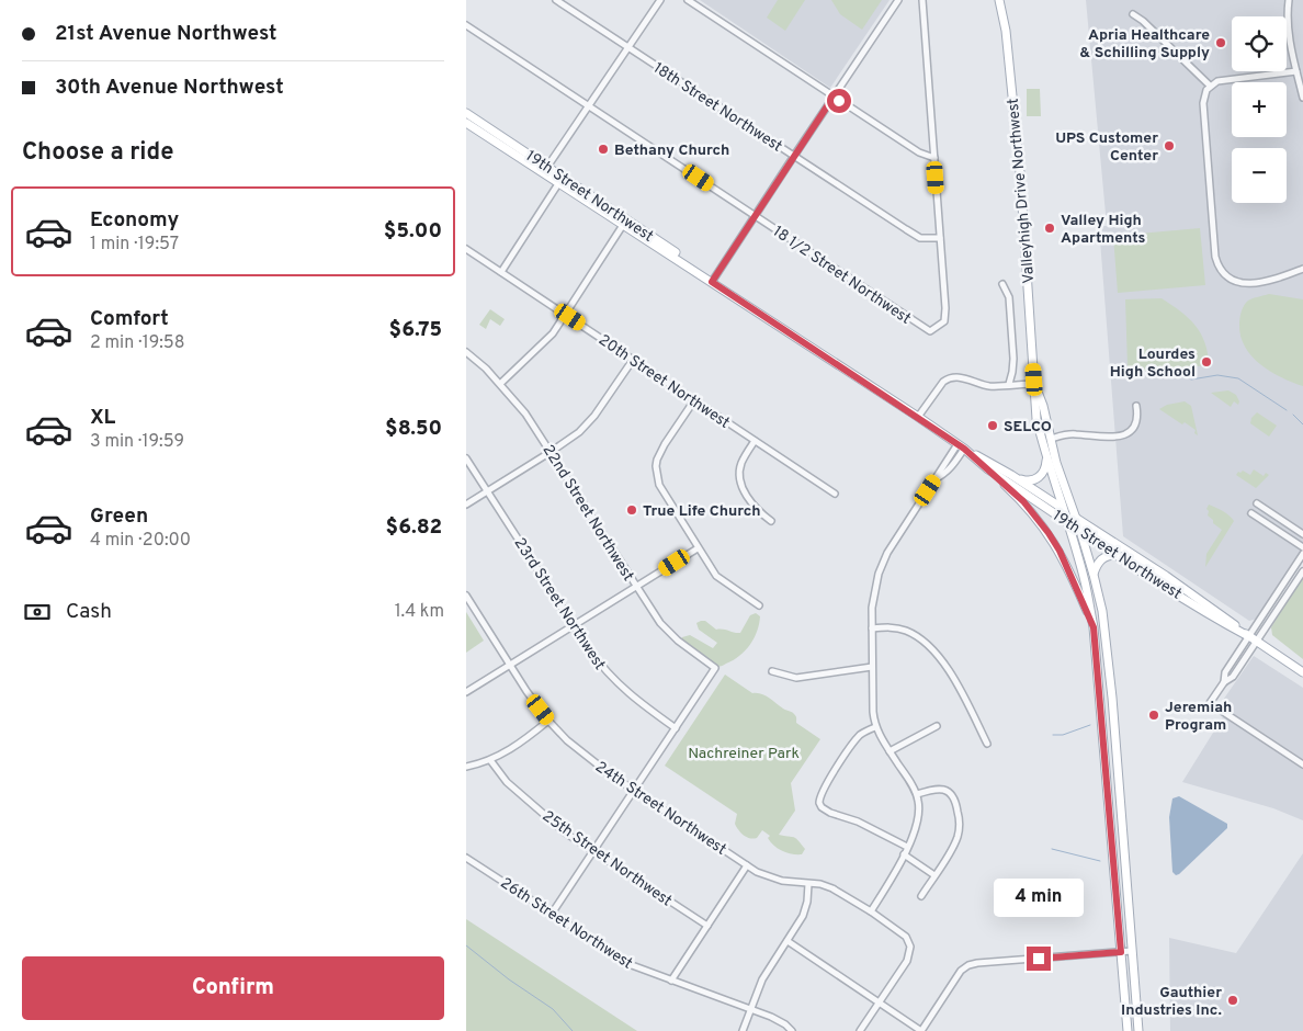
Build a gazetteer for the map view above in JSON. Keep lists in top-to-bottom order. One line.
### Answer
{"streets":{"main road":["Valleyhigh Drive Northwest","19th Street Northwest"],"street":["18th Street Northwest","18 1/2 Street Northwest","20th Street Northwest","22nd Street Northwest","23rd Street Northwest","24th Street Northwest","25th Street Northwest","26th Street Northwest"]},"crossings":[["18th Street Northwest","18 1/2 Street Northwest"],["Valleyhigh Drive Northwest","19th Street Northwest"],["22nd Street Northwest","23rd Street Northwest"]],"parks":["Nachreiner Park"],"places":["Apria Healthcare & Schilling Supply","UPS Customer Center","Bethany Church","Valley High Apartments","Lourdes High School","SELCO","True Life Church","Jeremiah Program","Gauthier Industries Inc."],"page":{"banner":["21st Avenue Northwest","30th Avenue Northwest"],"map_buttons":["+","−"],"heading":"Choose a ride","list":[{"name":"Economy","note":"1 min · 19:57","value":"$5.00"},{"name":"Comfort","note":"2 min · 19:58","value":"$6.75"},{"name":"XL","note":"3 min · 19:59","value":"$8.50"},{"name":"Green","note":"4 min · 20:00","value":"$6.82"}],"pay":["Cash","1.4 km"],"bubble":"4 min","buttons":"Confirm"}}
